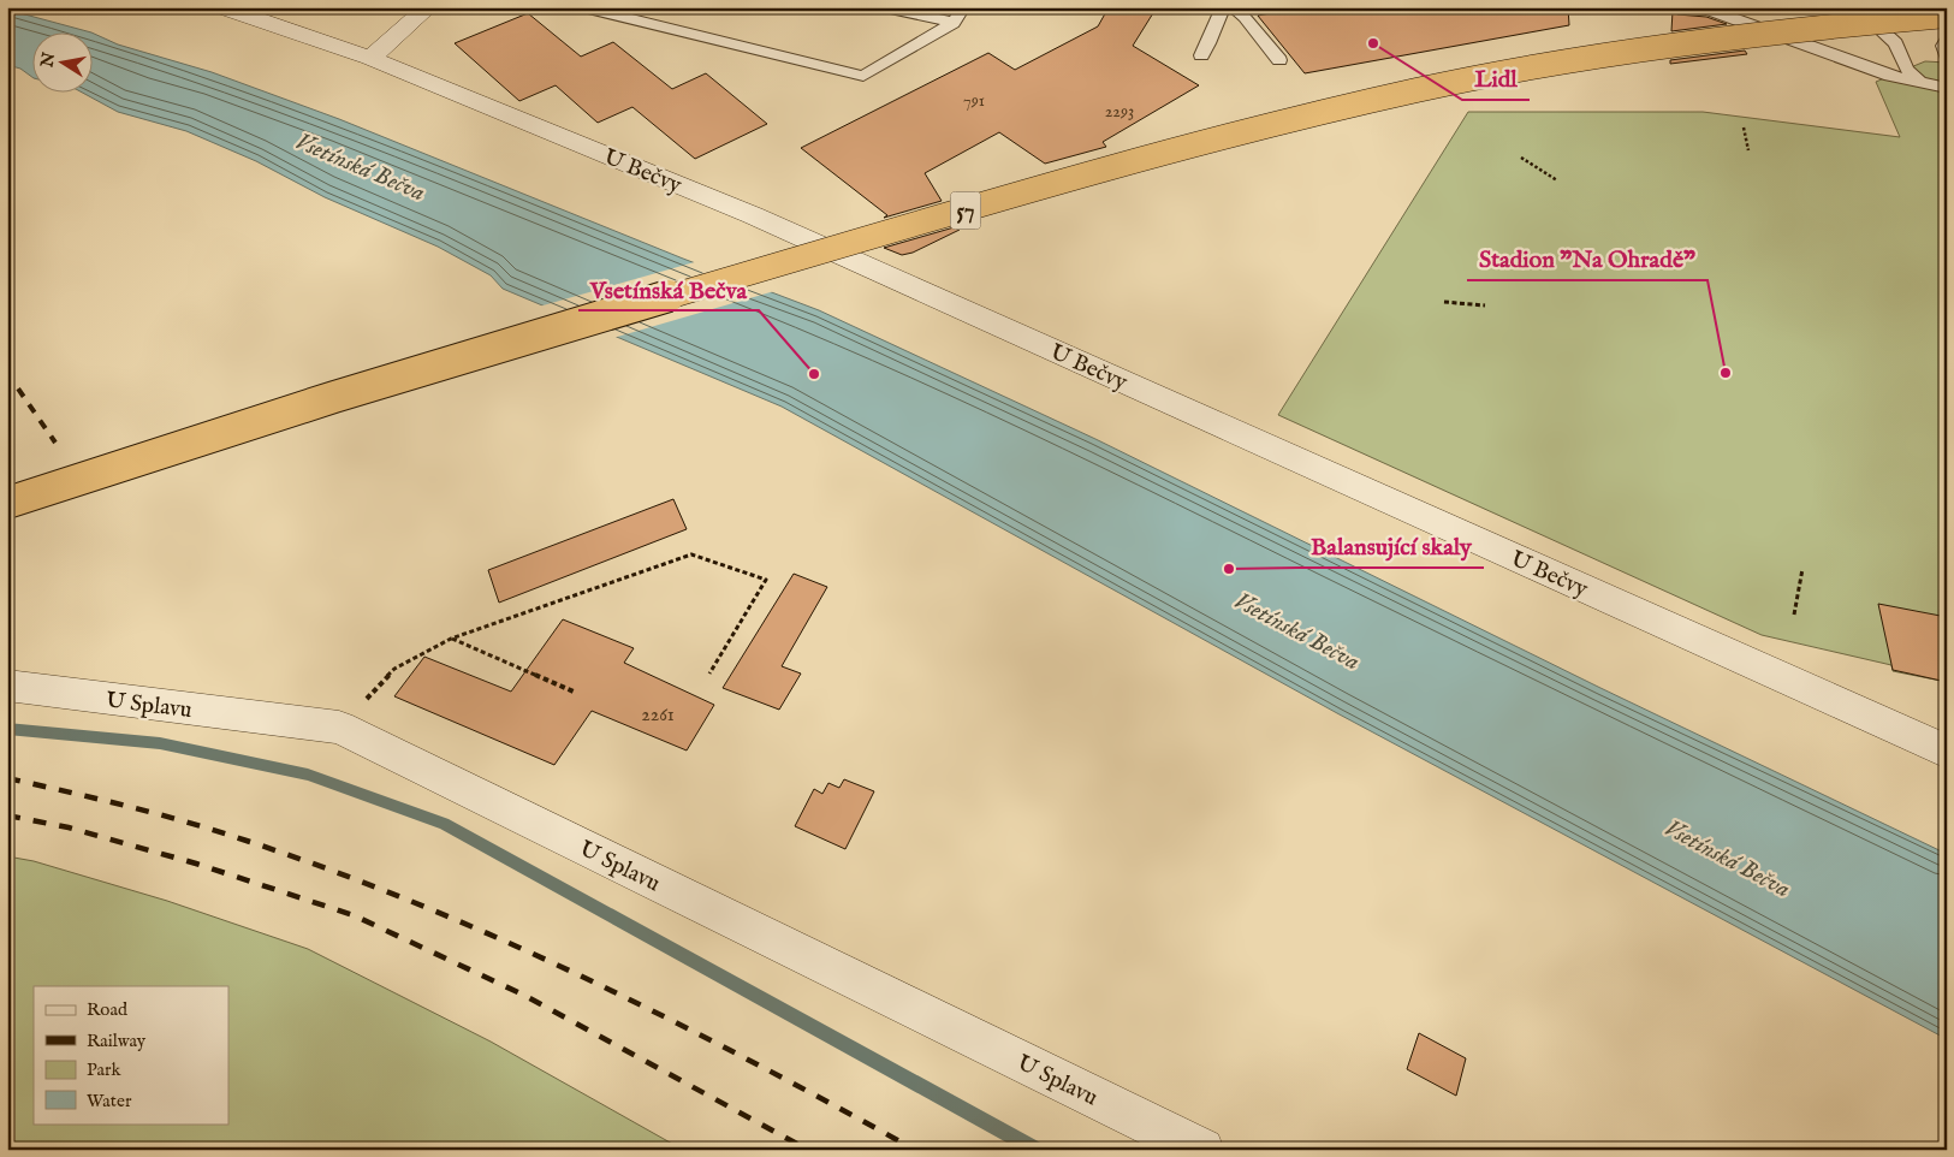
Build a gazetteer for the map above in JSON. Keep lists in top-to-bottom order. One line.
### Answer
{"streets":{"main road":["57"],"street":["U Bečvy","U Splavu"]},"water":["Vsetínská Bečva"],"places":["Lidl","Stadion \"Na Ohradě\"","Vsetínská Bečva","Balansující skaly"],"house_numbers":["791","2293","2261"],"legend":["Road","Railway","Park","Water"],"north":"left"}
